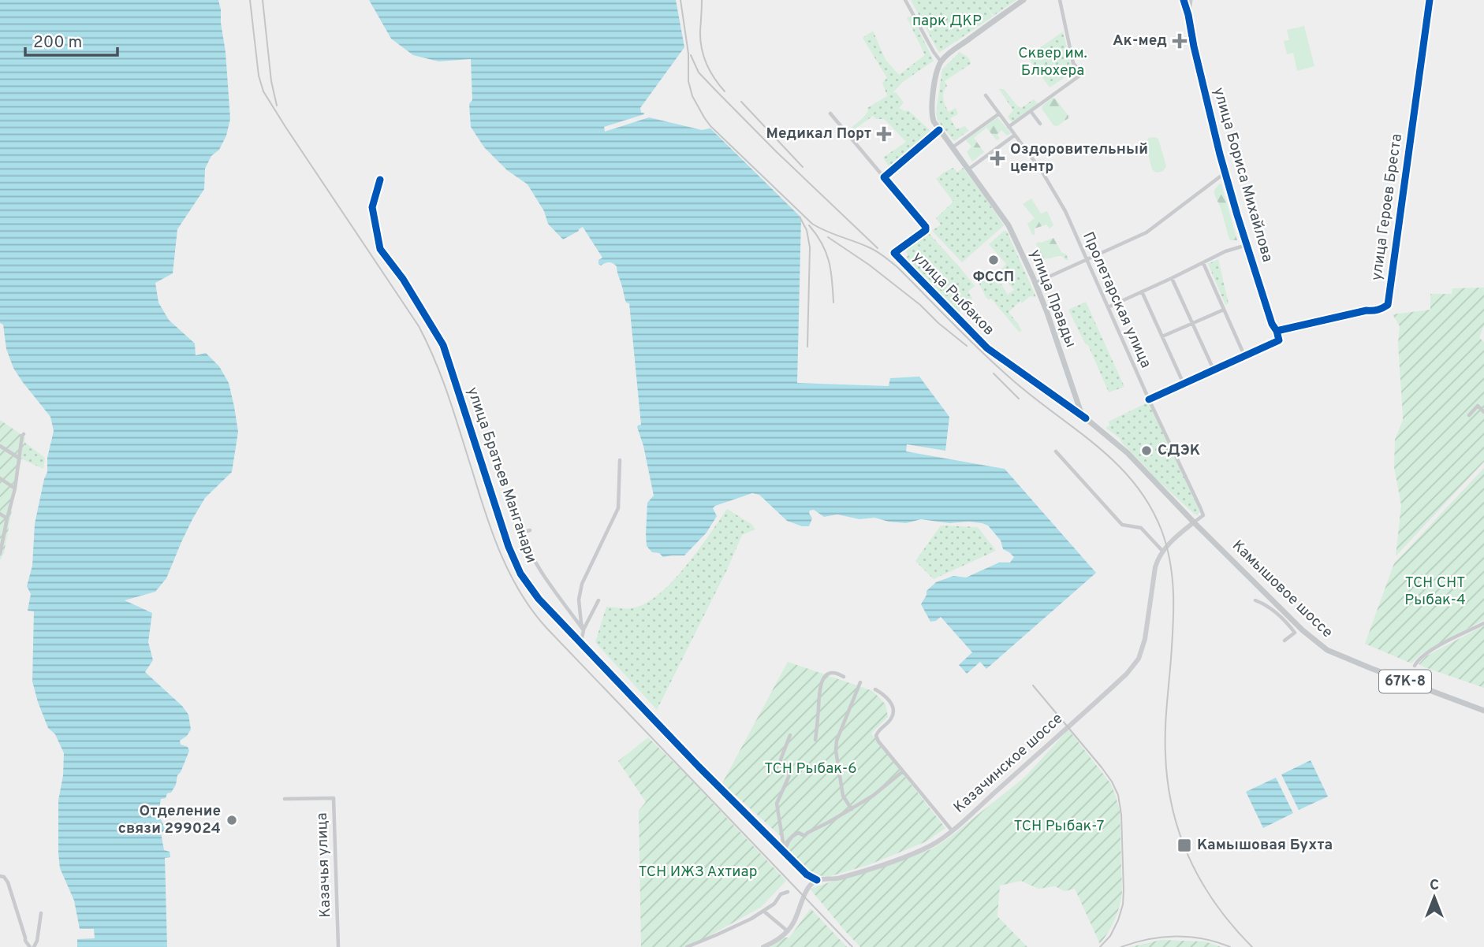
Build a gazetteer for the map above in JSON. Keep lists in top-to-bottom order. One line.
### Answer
{"streets":{"main road":["улица Правды","Камышовое шоссе","67К-8","Казачинское шоссе"],"street":["улица Бориса Михайлова","улица Героев Бреста","улица Рыбаков","Пролетарская улица","улица Братьев Манганари","Казачья улица"]},"crossings":[["улица Бориса Михайлова","улица Героев Бреста"],["улица Рыбаков","улица Правды"],["улица Правды","Пролетарская улица"],["улица Правды","Камышовое шоссе"],["улица Правды","Казачинское шоссе"],["Пролетарская улица","Камышовое шоссе"],["Пролетарская улица","Казачинское шоссе"],["улица Братьев Манганари","Казачинское шоссе"],["Камышовое шоссе","Казачинское шоссе"]],"parks":["парк ДКР","Сквер им. Блюхера","ТСН СНТ Рыбак-4","ТСН Рыбак-6","ТСН Рыбак-7","ТСН ИЖЗ Ахтиар"],"places":{"health":["Ак-мед","Медикал Порт","Оздоровительный центр"],"other":["ФССП","СДЭК","Отделение связи 299024"],"transit":["Камышовая Бухта"]},"scale_bar":"200 m","north":"top"}
